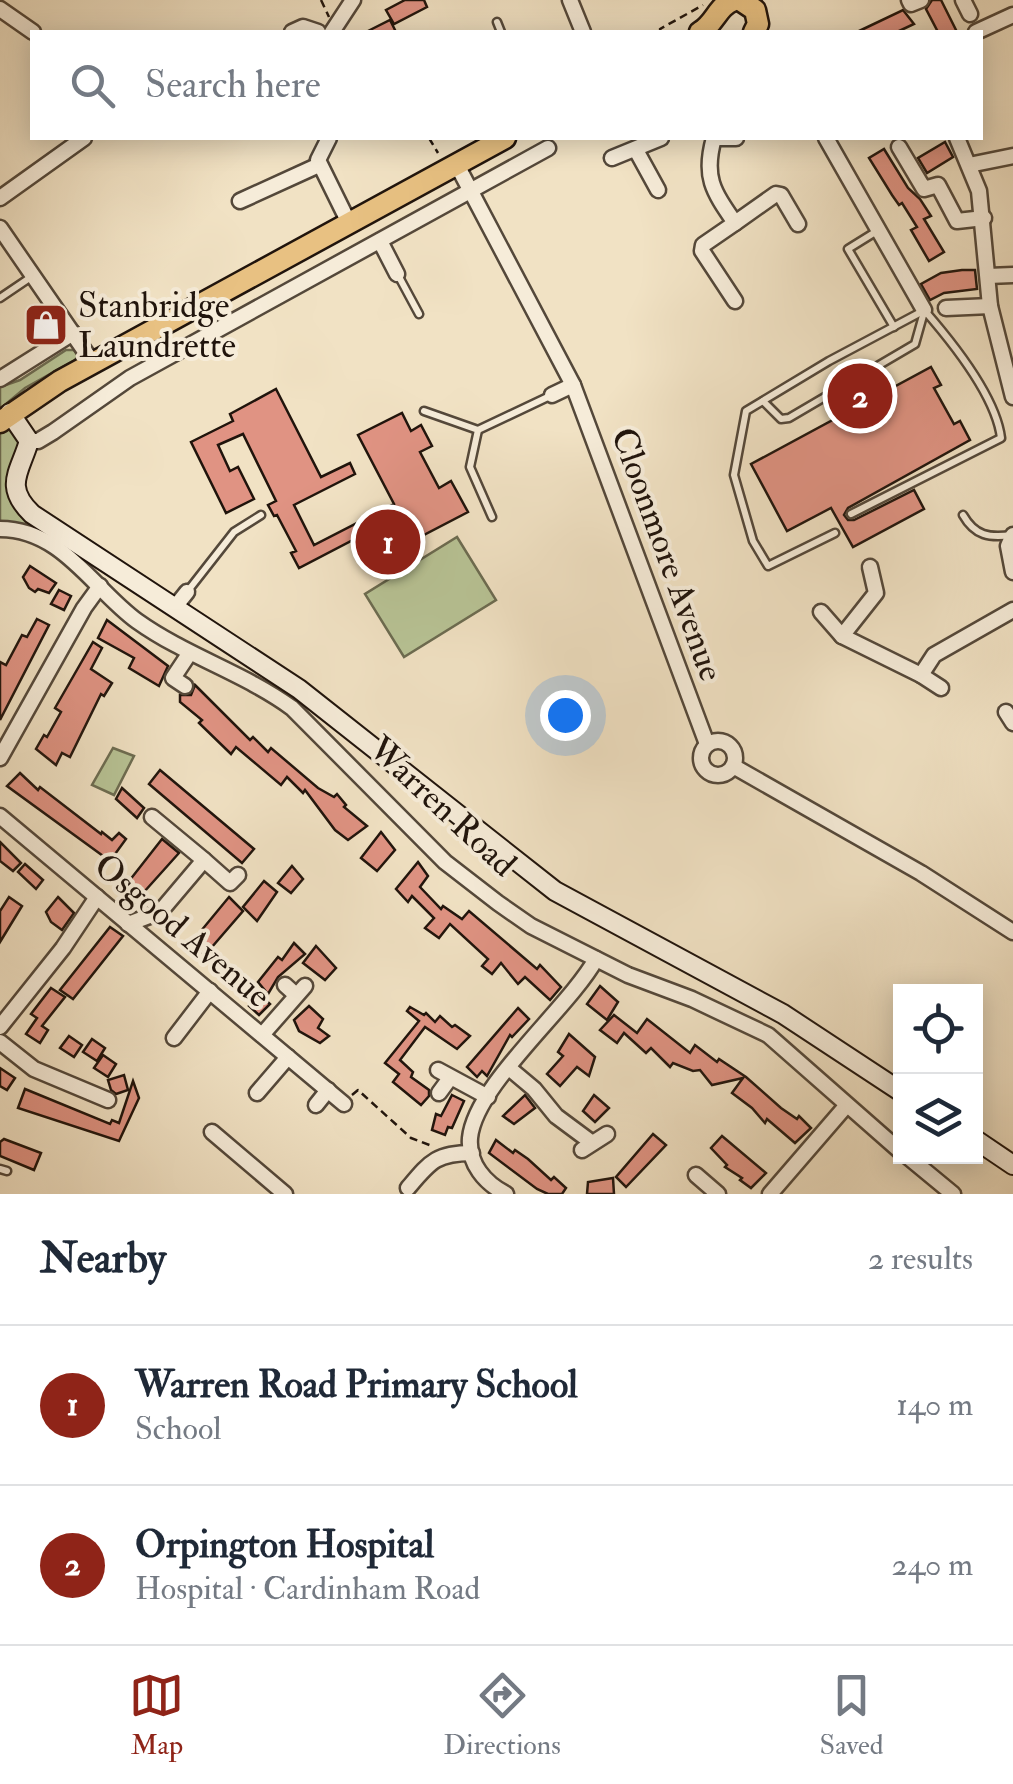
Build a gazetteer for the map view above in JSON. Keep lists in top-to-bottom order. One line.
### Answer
{"streets":{"street":["Cloonmore Avenue","Warren Road","Osgood Avenue"]},"places":{"shop":["Stanbridge Laundrette"]},"page":{"search":"Search here","pins":["2","1"],"heading":["Nearby","2 results"],"list":[{"mark":"1","name":"Warren Road Primary School","note":"School","value":"140 m"},{"mark":"2","name":"Orpington Hospital","note":"Hospital · Cardinham Road","value":"240 m"}],"nav":["Map","Directions","Saved"]}}
